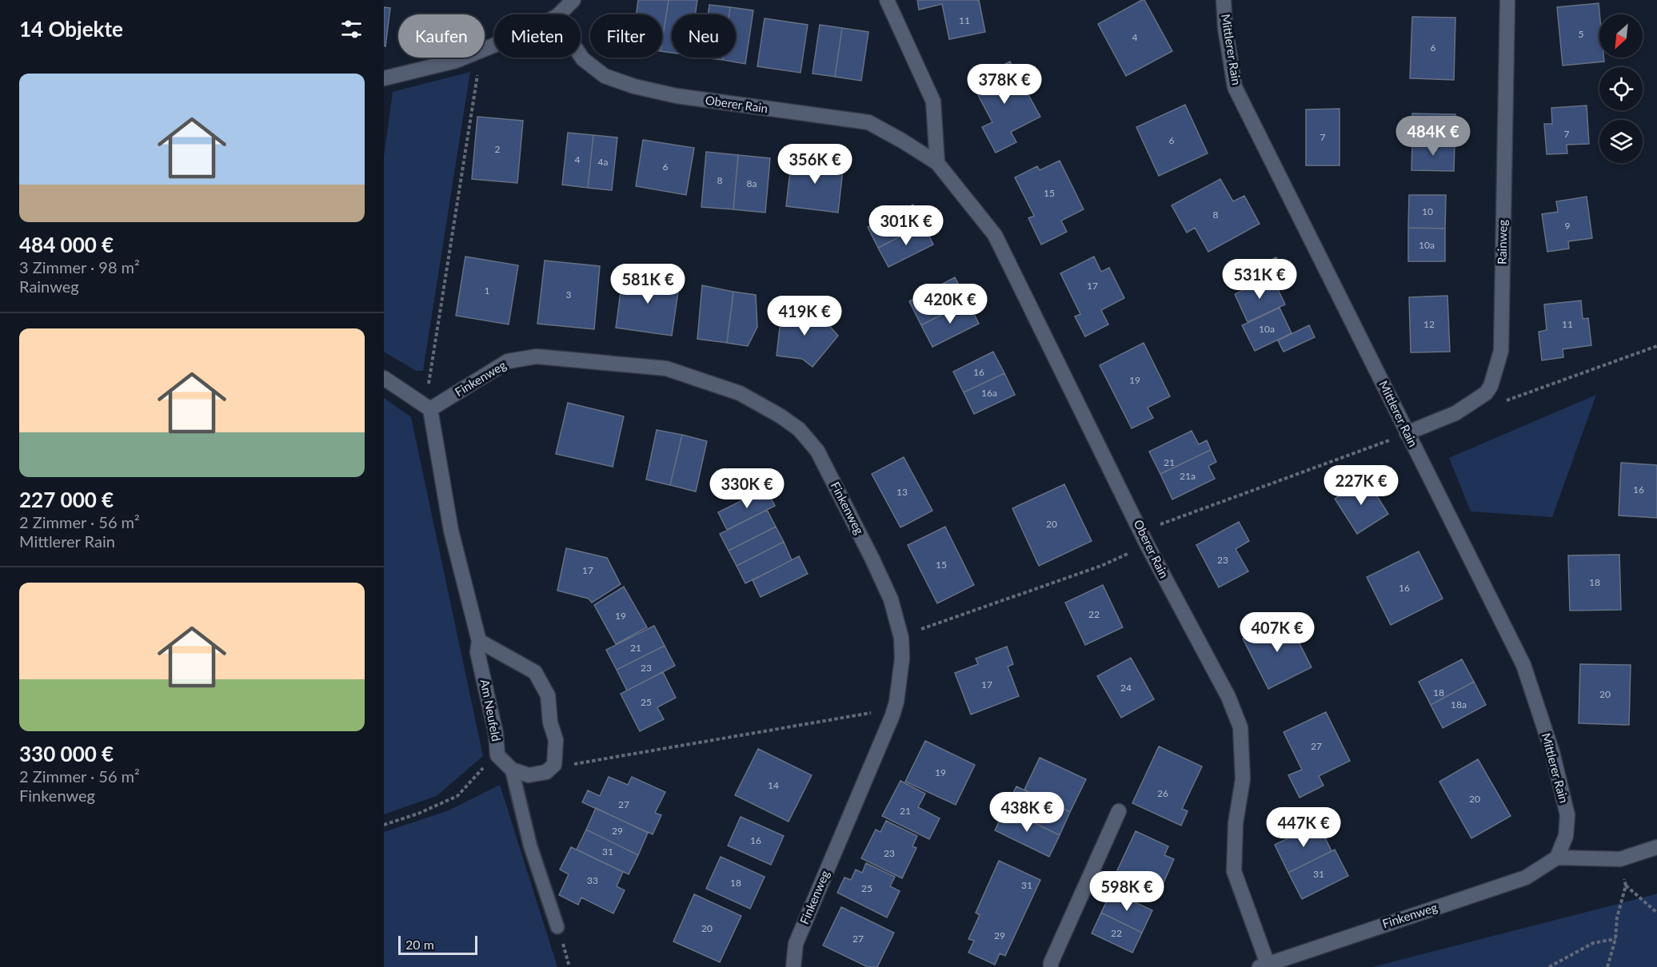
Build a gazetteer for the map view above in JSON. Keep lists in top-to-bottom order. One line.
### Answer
{"streets":{"street":["Mittlerer Rain","Oberer Rain","Rainweg","Finkenweg","Am Neufeld"]},"crossings":[["Mittlerer Rain","Rainweg"],["Mittlerer Rain","Finkenweg"],["Oberer Rain","Finkenweg"],["Finkenweg","Am Neufeld"]],"house_numbers":["11","5","4","6","7","7","6","2","4","4a","6","8","8a","15","10","8","9","10a","17","1","3","12","11","10a","16","19","16a","21","21a","16","13","20","23","15","17","18","16","22","19","21","23","17","24","18","20","25","18a","27","19","14","26","20","27","21","29","16","31","23","31","33","18","31","25","20","22","29","27"],"scale_bar":"20 m","north":"bottom left","page":{"heading":"14 Objekte","chip":["Kaufen","Mieten","Filter","Neu"],"list":[{"name":"484 000 €","note":"3 Zimmer · 98 m² · Rainweg"},{"name":"227 000 €","note":"2 Zimmer · 56 m² · Mittlerer Rain"},{"name":"330 000 €","note":"2 Zimmer · 56 m² · Finkenweg"}],"price":["378K €","484K €","356K €","301K €","531K €","581K €","420K €","419K €","227K €","330K €","407K €","438K €","447K €","598K €"],"scale":"20 m"}}
